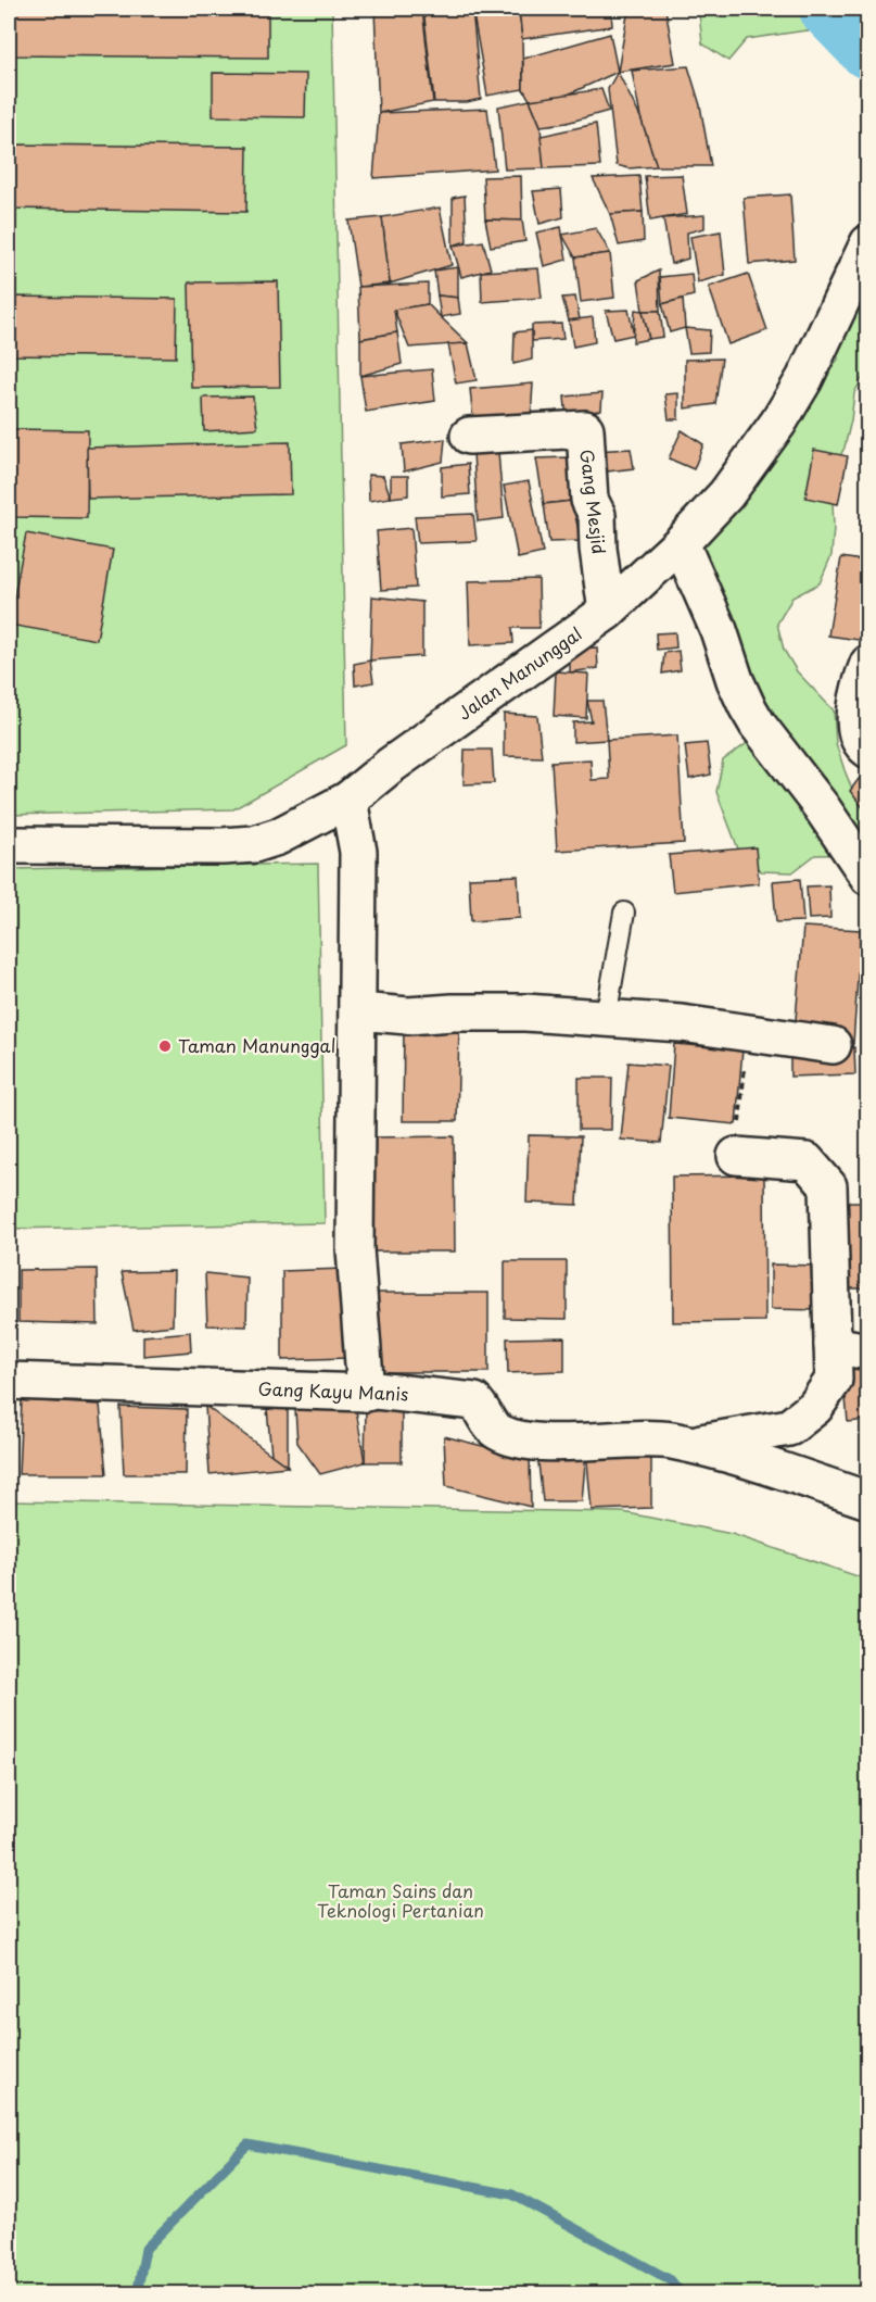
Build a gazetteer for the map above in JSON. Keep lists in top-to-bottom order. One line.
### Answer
{"streets":{"street":["Gang Mesjid","Jalan Manunggal","Gang Kayu Manis"]},"crossings":[["Gang Mesjid","Jalan Manunggal"]],"parks":["Taman Sains dan Teknologi Pertanian"],"places":["Taman Manunggal"]}
